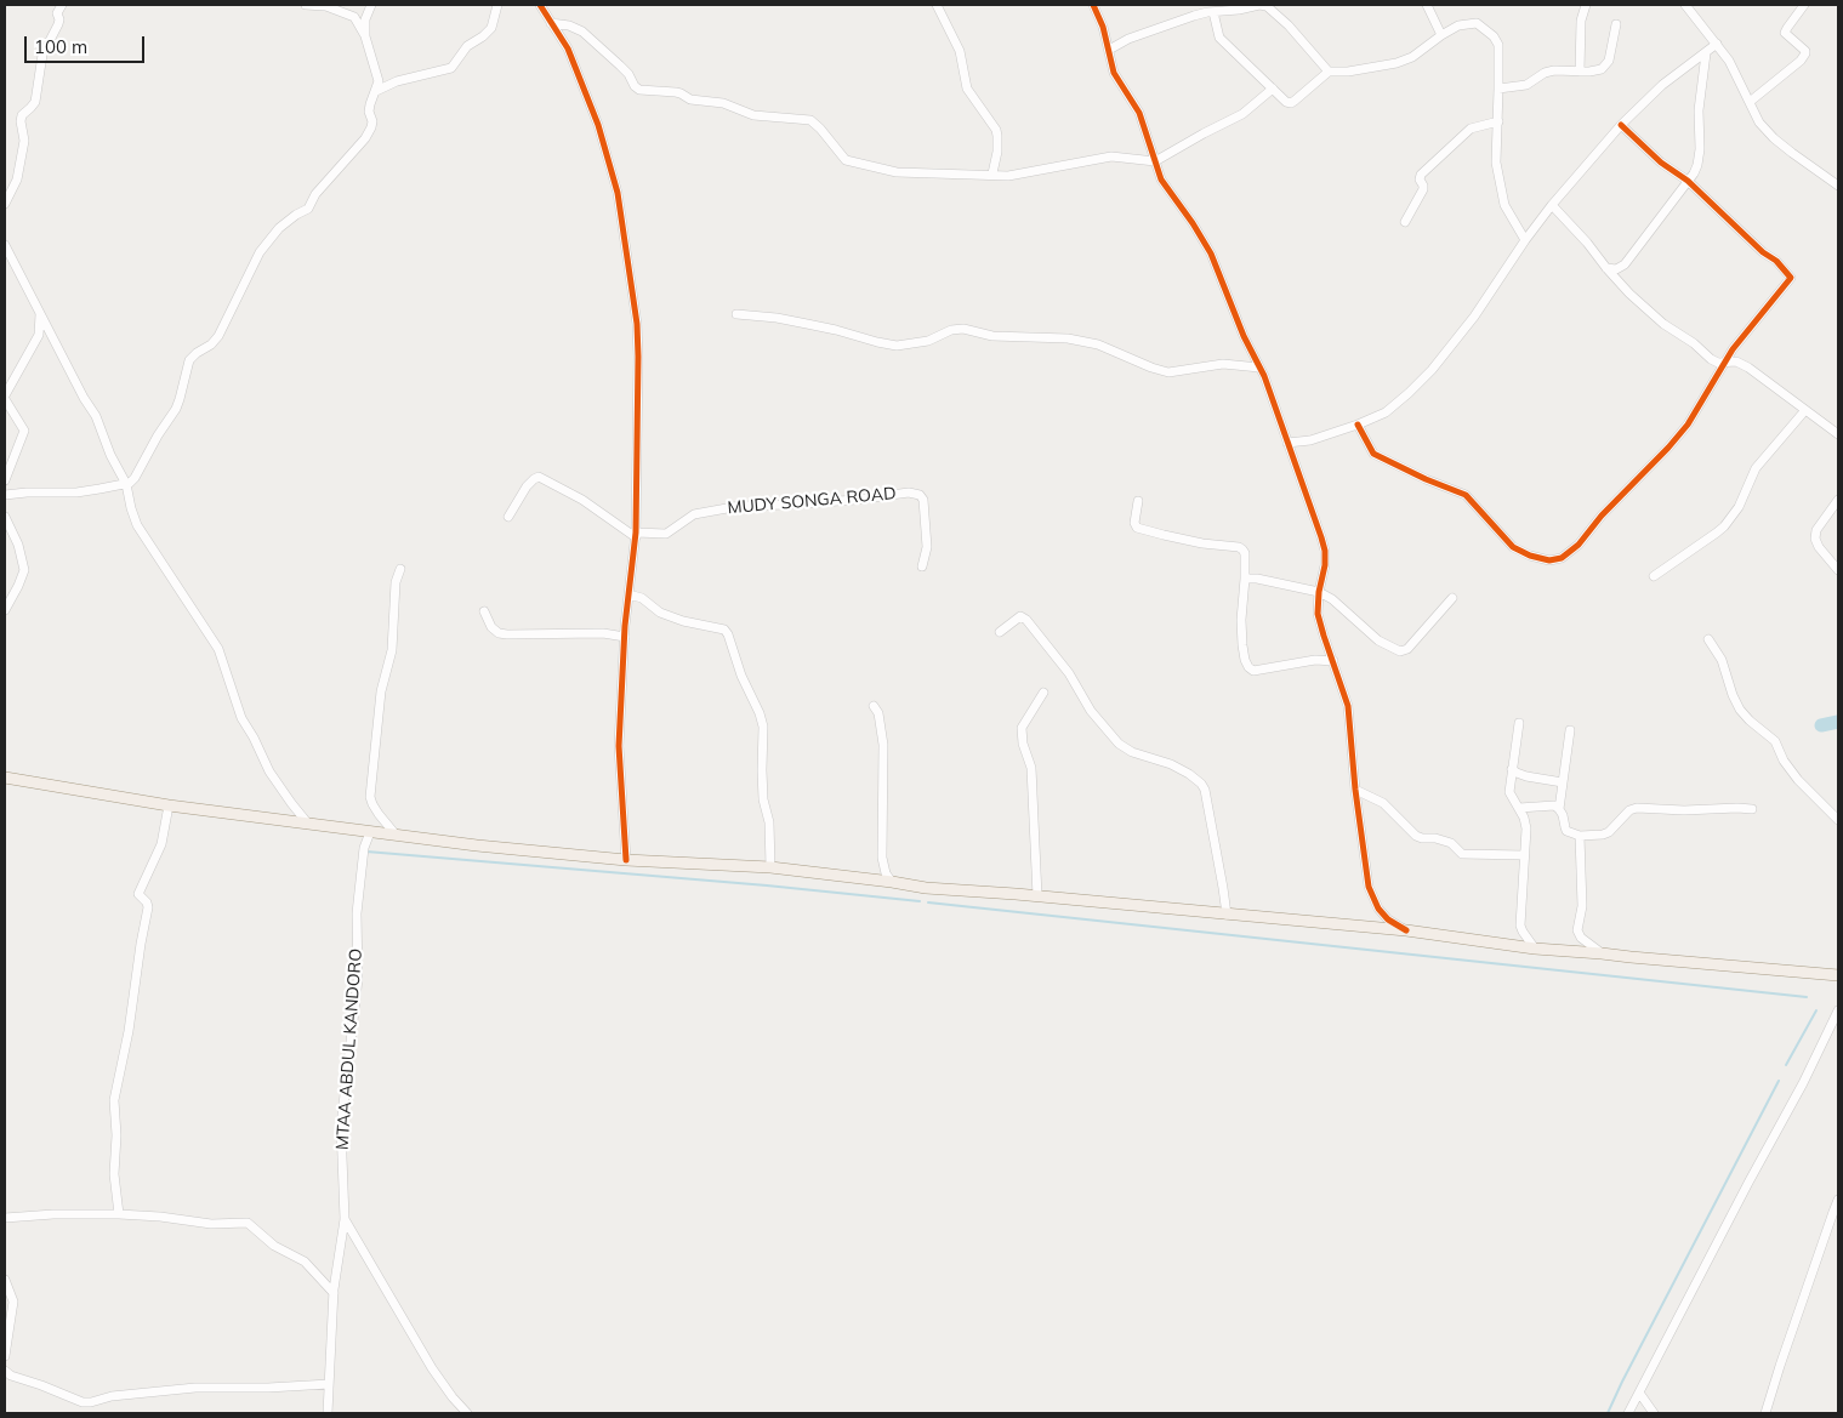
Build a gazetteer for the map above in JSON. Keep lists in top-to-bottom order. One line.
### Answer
{"streets":{"street":["MUDY SONGA ROAD","MTAA ABDUL KANDORO"]},"scale_bar":"100 m"}
